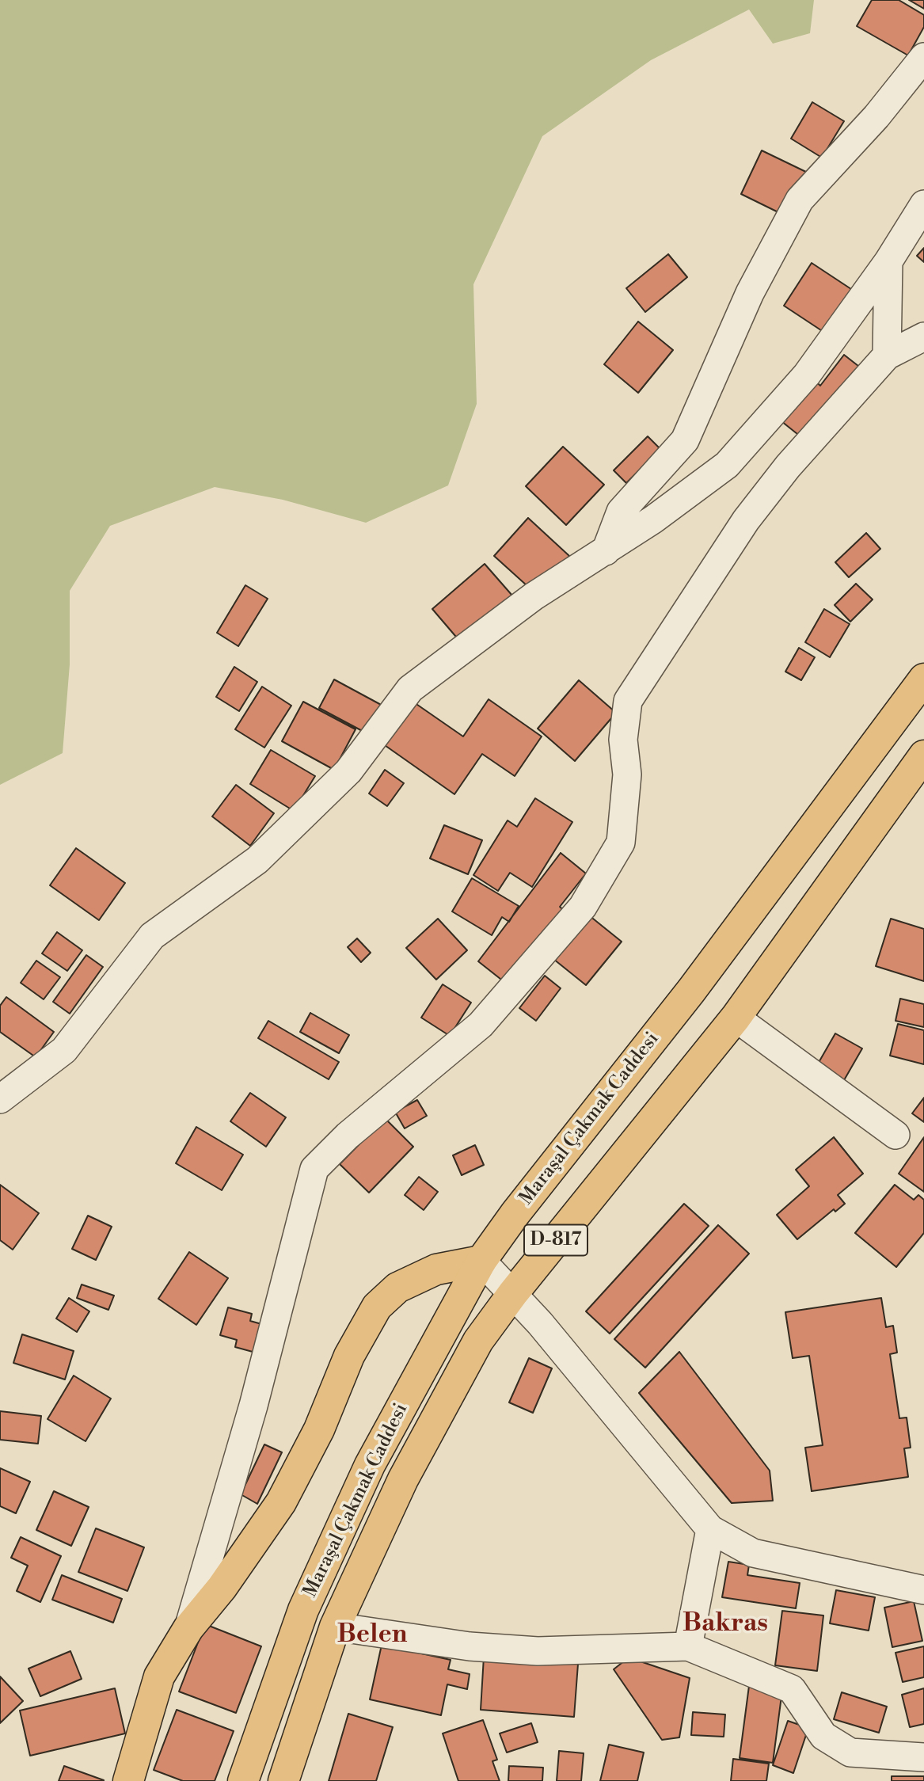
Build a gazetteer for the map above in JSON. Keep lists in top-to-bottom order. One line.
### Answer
{"streets":{"main road":["Maraşal Çakmak Caddesi","D-817"]},"districts":["Bakras","Belen"]}
